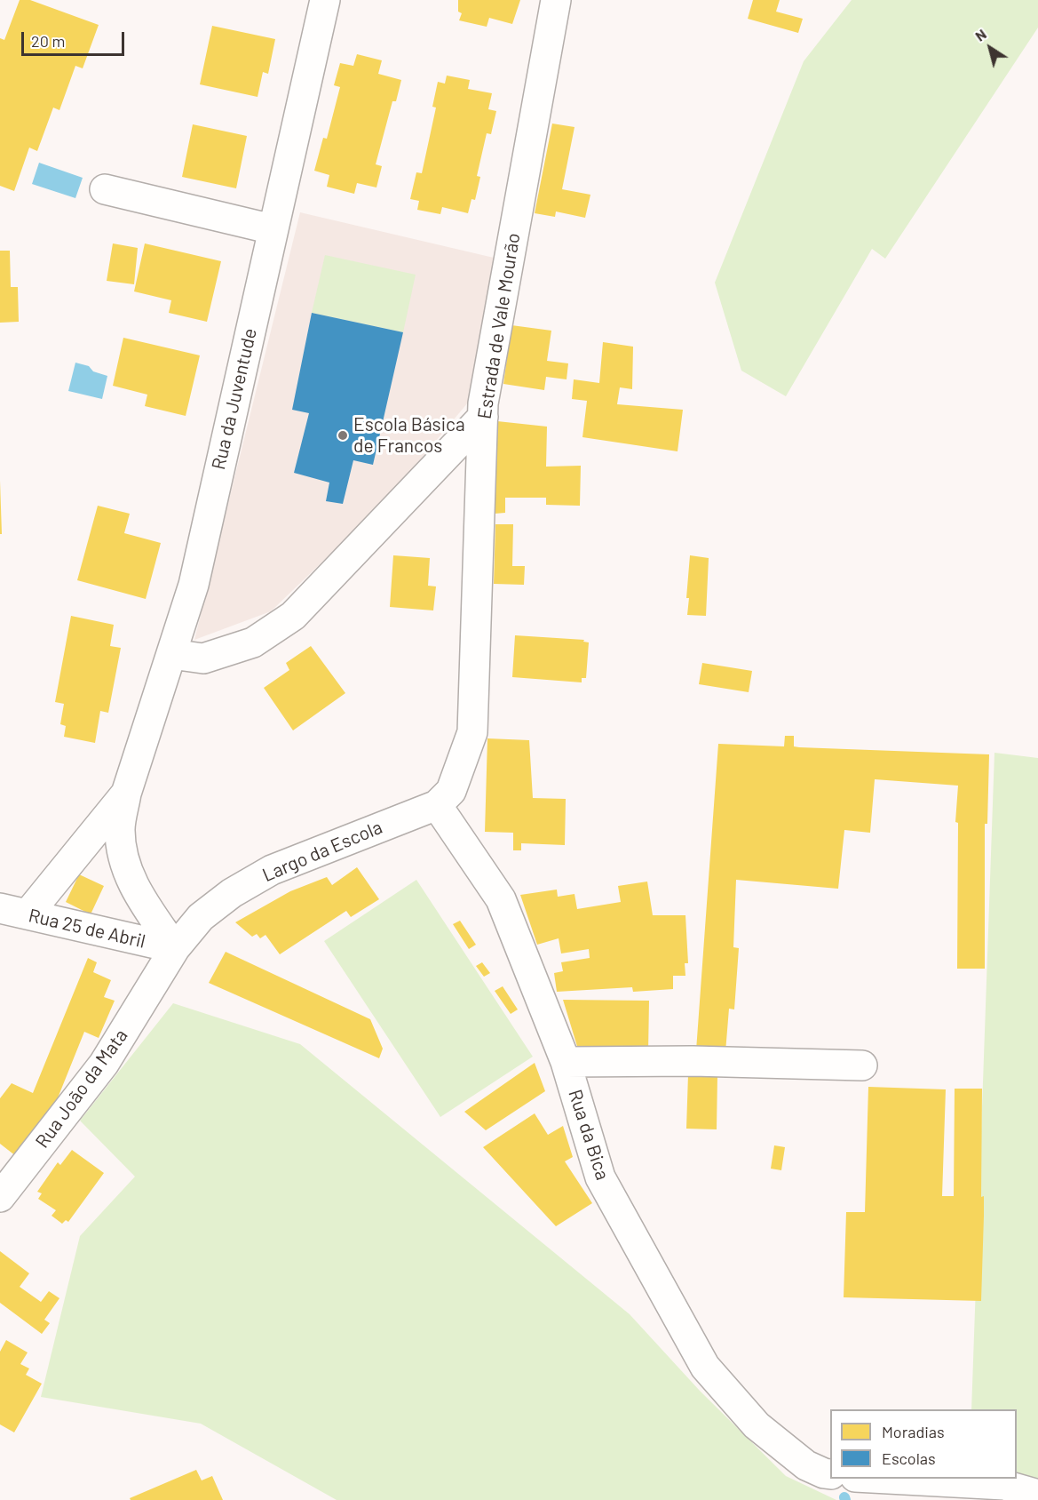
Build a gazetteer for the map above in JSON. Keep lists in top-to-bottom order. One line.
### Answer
{"streets":{"street":["Estrada de Vale Mourão","Rua da Juventude","Largo da Escola","Rua 25 de Abril","Rua João da Mata","Rua da Bica"]},"crossings":[["Estrada de Vale Mourão","Largo da Escola"],["Estrada de Vale Mourão","Rua da Bica"],["Largo da Escola","Rua 25 de Abril"],["Largo da Escola","Rua João da Mata"],["Largo da Escola","Rua da Bica"],["Rua 25 de Abril","Rua João da Mata"]],"places":["Escola Básica de Francos"],"legend":["Moradias","Escolas"],"scale_bar":"20 m","north":"top left"}
